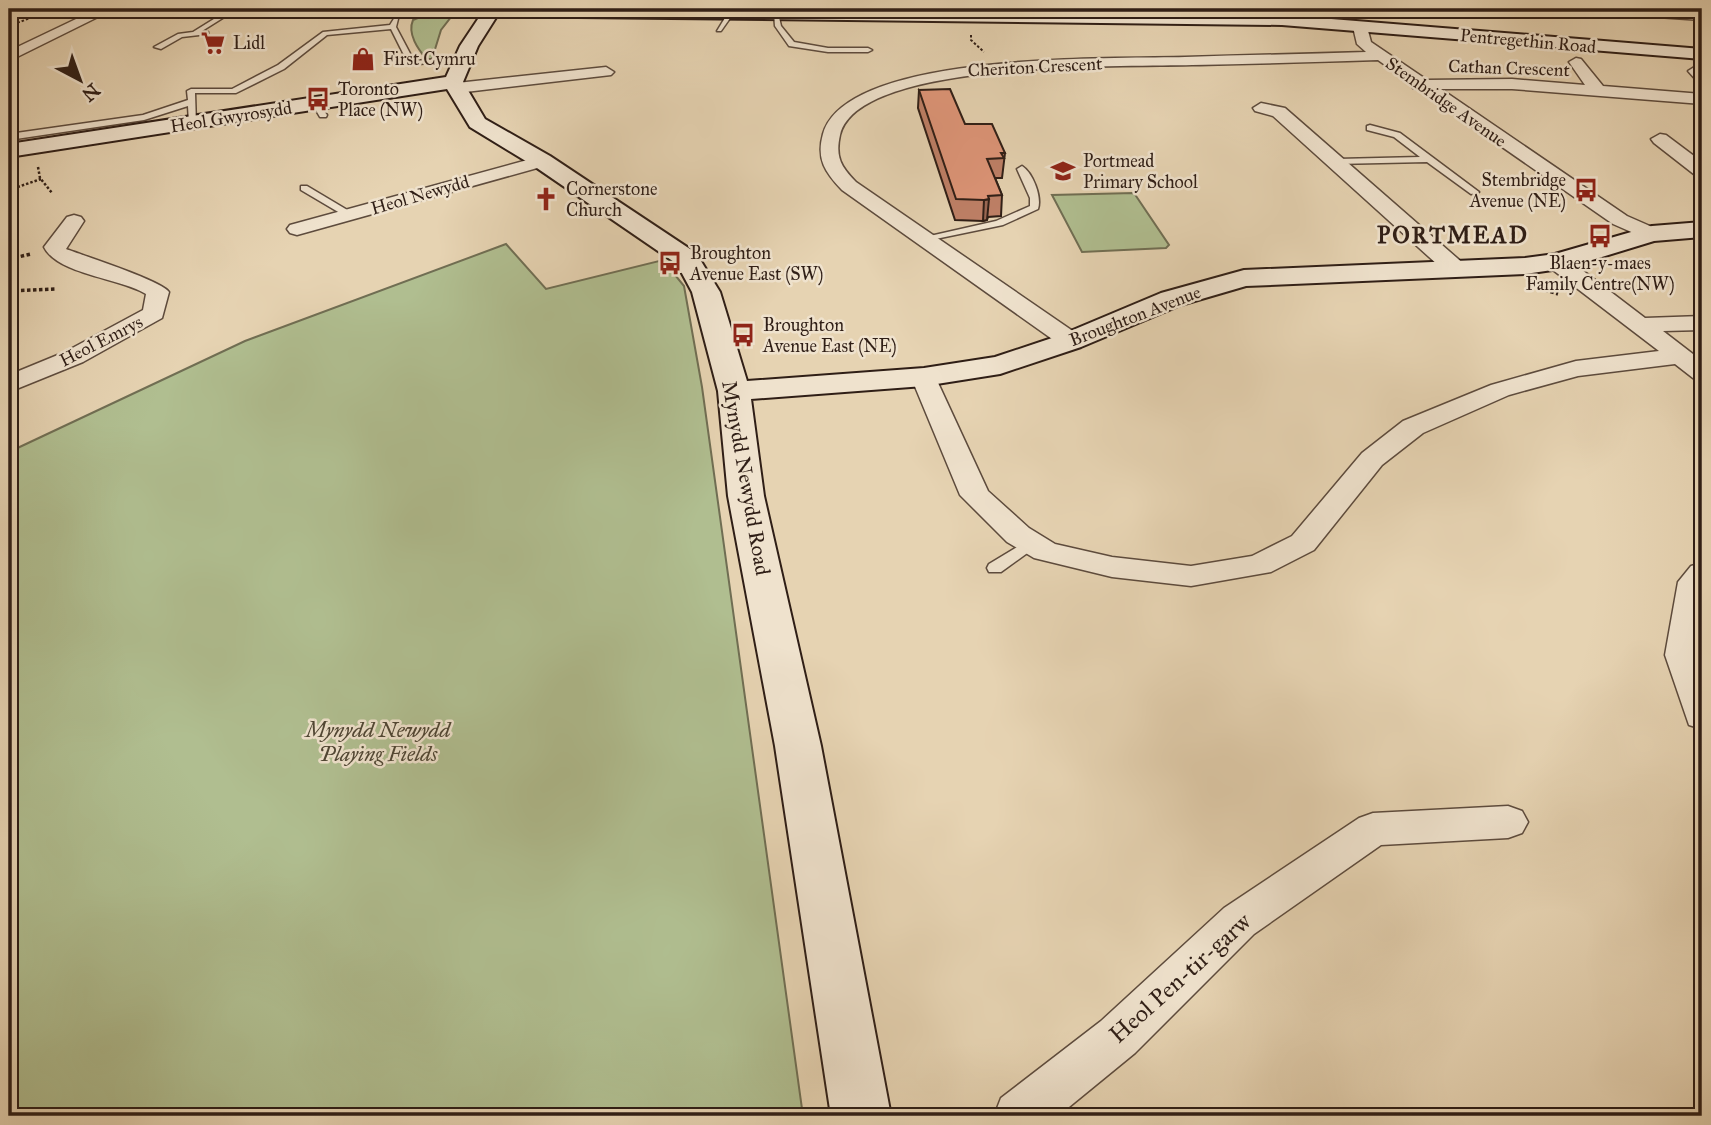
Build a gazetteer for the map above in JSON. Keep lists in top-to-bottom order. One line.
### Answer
{"streets":{"street":["Pentregethin Road","Cheriton Crescent","Cathan Crescent","Stembridge Avenue","Heol Gwyrosydd","Heol Newydd","Broughton Avenue","Heol Emrys","Mynydd Newydd Road","Heol Pen-tir-garw"]},"crossings":[["Pentregethin Road","Stembridge Avenue"],["Cheriton Crescent","Stembridge Avenue"],["Cheriton Crescent","Broughton Avenue"],["Cathan Crescent","Stembridge Avenue"],["Stembridge Avenue","Broughton Avenue"],["Heol Gwyrosydd","Mynydd Newydd Road"],["Heol Newydd","Mynydd Newydd Road"],["Broughton Avenue","Mynydd Newydd Road"]],"districts":["PORTMEAD"],"parks":["Mynydd Newydd Playing Fields"],"places":{"supermarket":["Lidl"],"shop":["First Cymru"],"bus stop":["Toronto Place (NW)","Stembridge Avenue (NE)","Blaen-y-maes Family Centre(NW)","Broughton Avenue East (SW)","Broughton Avenue East (NE)"],"school or university":["Portmead Primary School"],"church":["Cornerstone Church"]},"north":"bottom right"}
